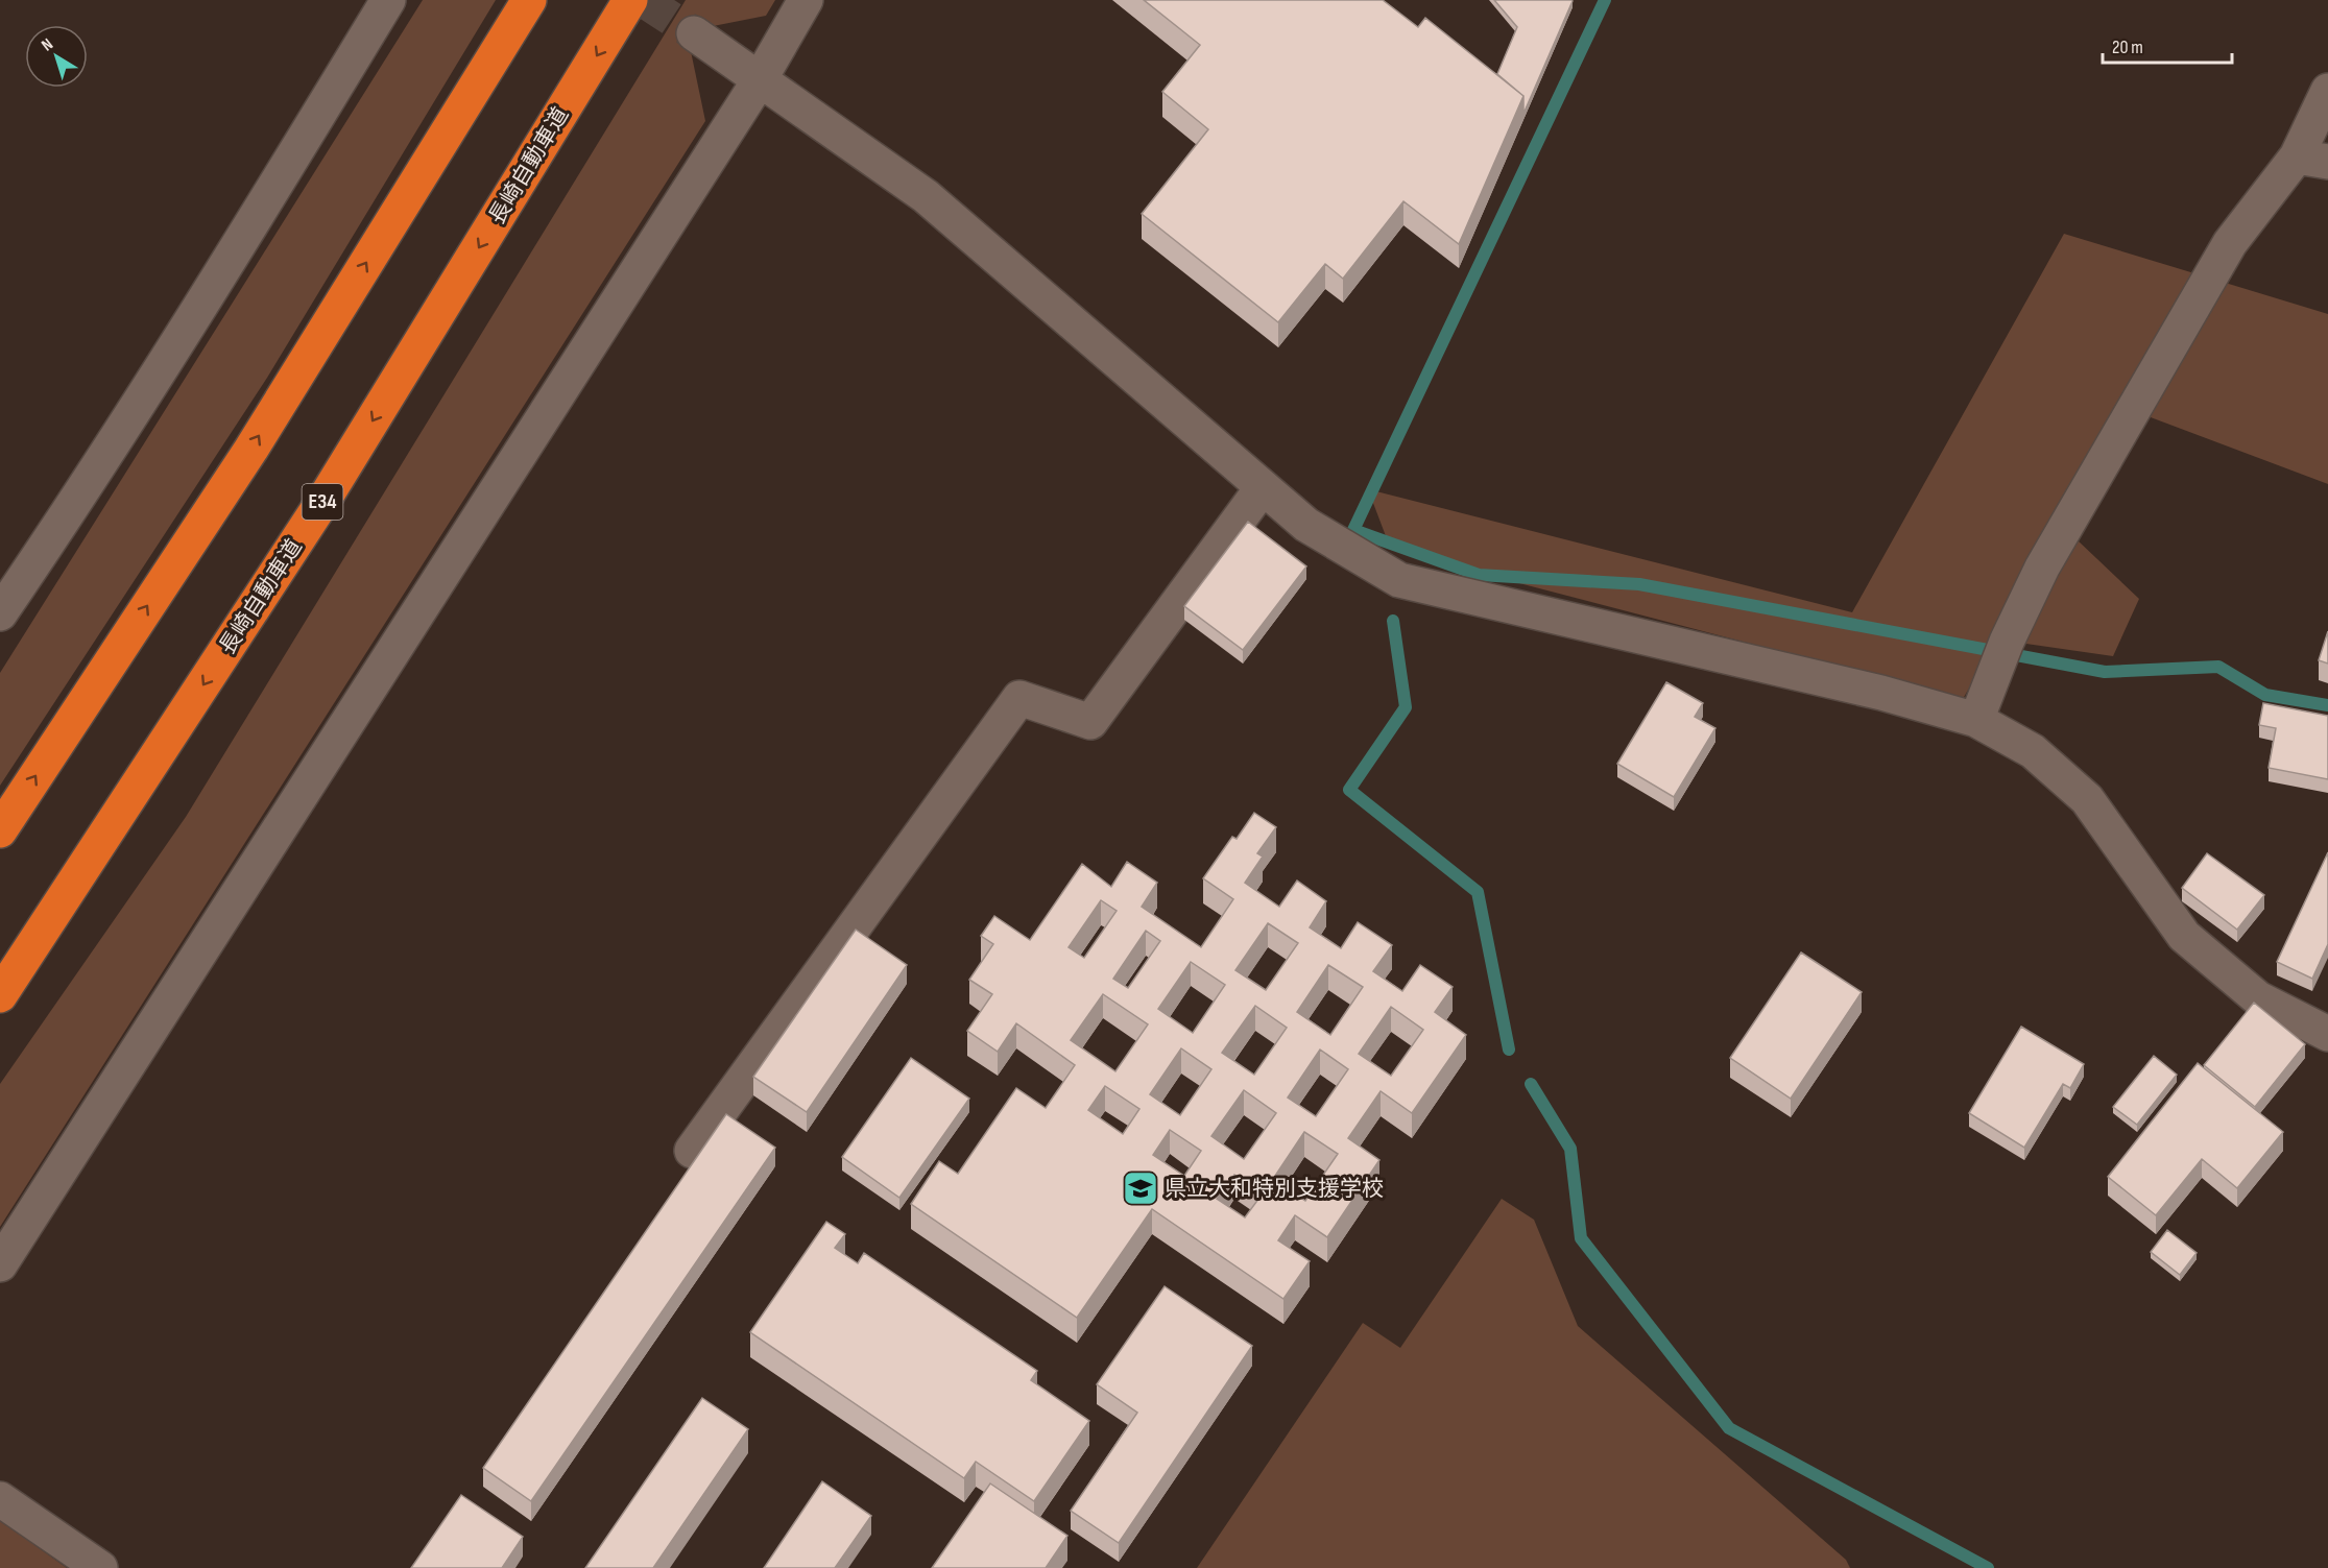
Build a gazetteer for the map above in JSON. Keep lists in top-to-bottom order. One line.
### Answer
{"streets":{"highway":["長崎自動車道","E34"]},"places":{"school or university":["県立大和特別支援学校"]},"scale_bar":"20 m","north":"top left"}
